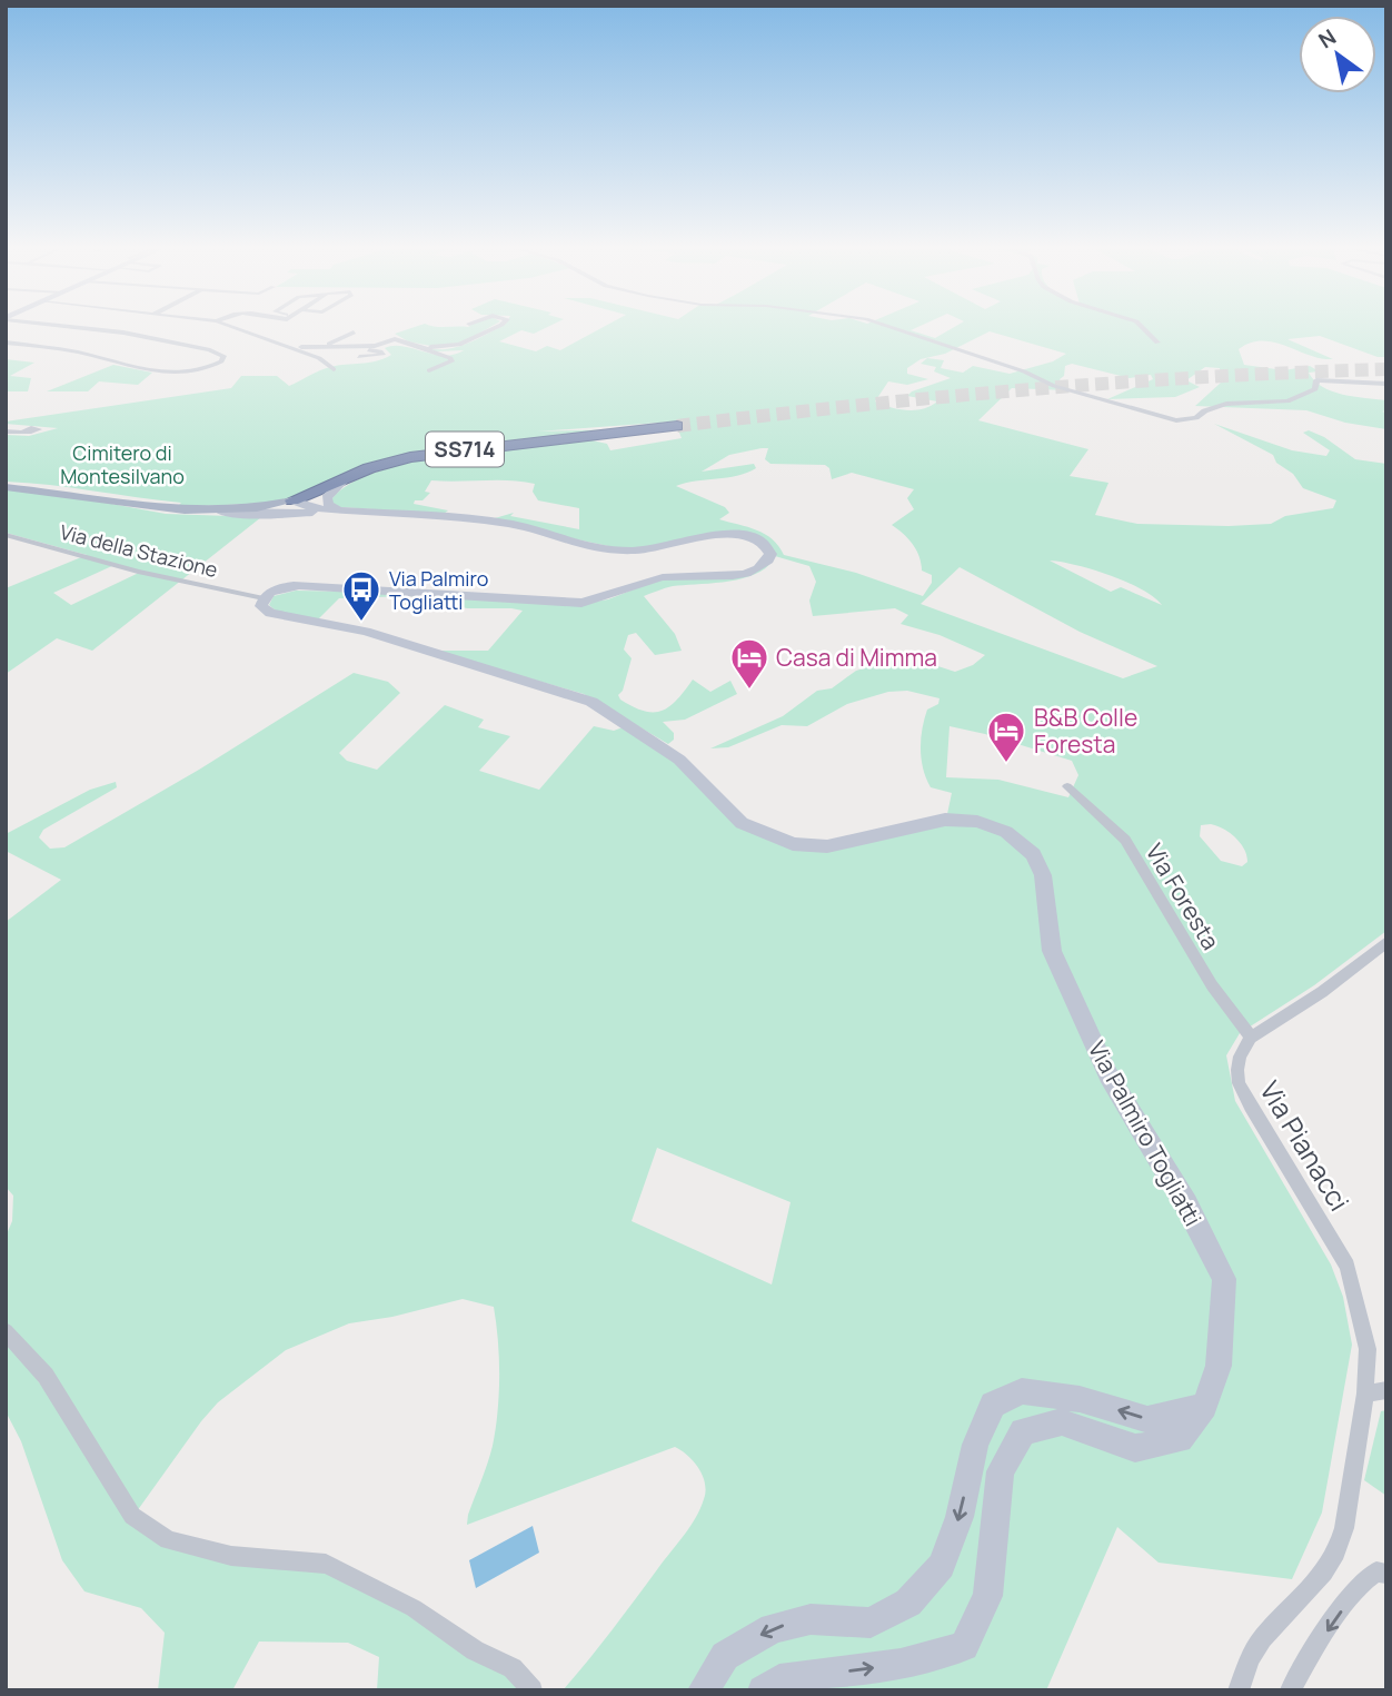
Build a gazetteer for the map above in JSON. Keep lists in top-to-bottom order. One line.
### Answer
{"streets":{"highway":["SS714"],"street":["Via della Stazione","Via Foresta","Via Palmiro Togliatti","Via Pianacci"]},"crossings":[["Via della Stazione","Via Palmiro Togliatti"],["Via Foresta","Via Pianacci"]],"parks":["Cimitero di Montesilvano"],"places":{"bus stop":["Via Palmiro Togliatti"],"hotel":["Casa di Mimma","B&B Colle Foresta"]},"north":"top left"}
